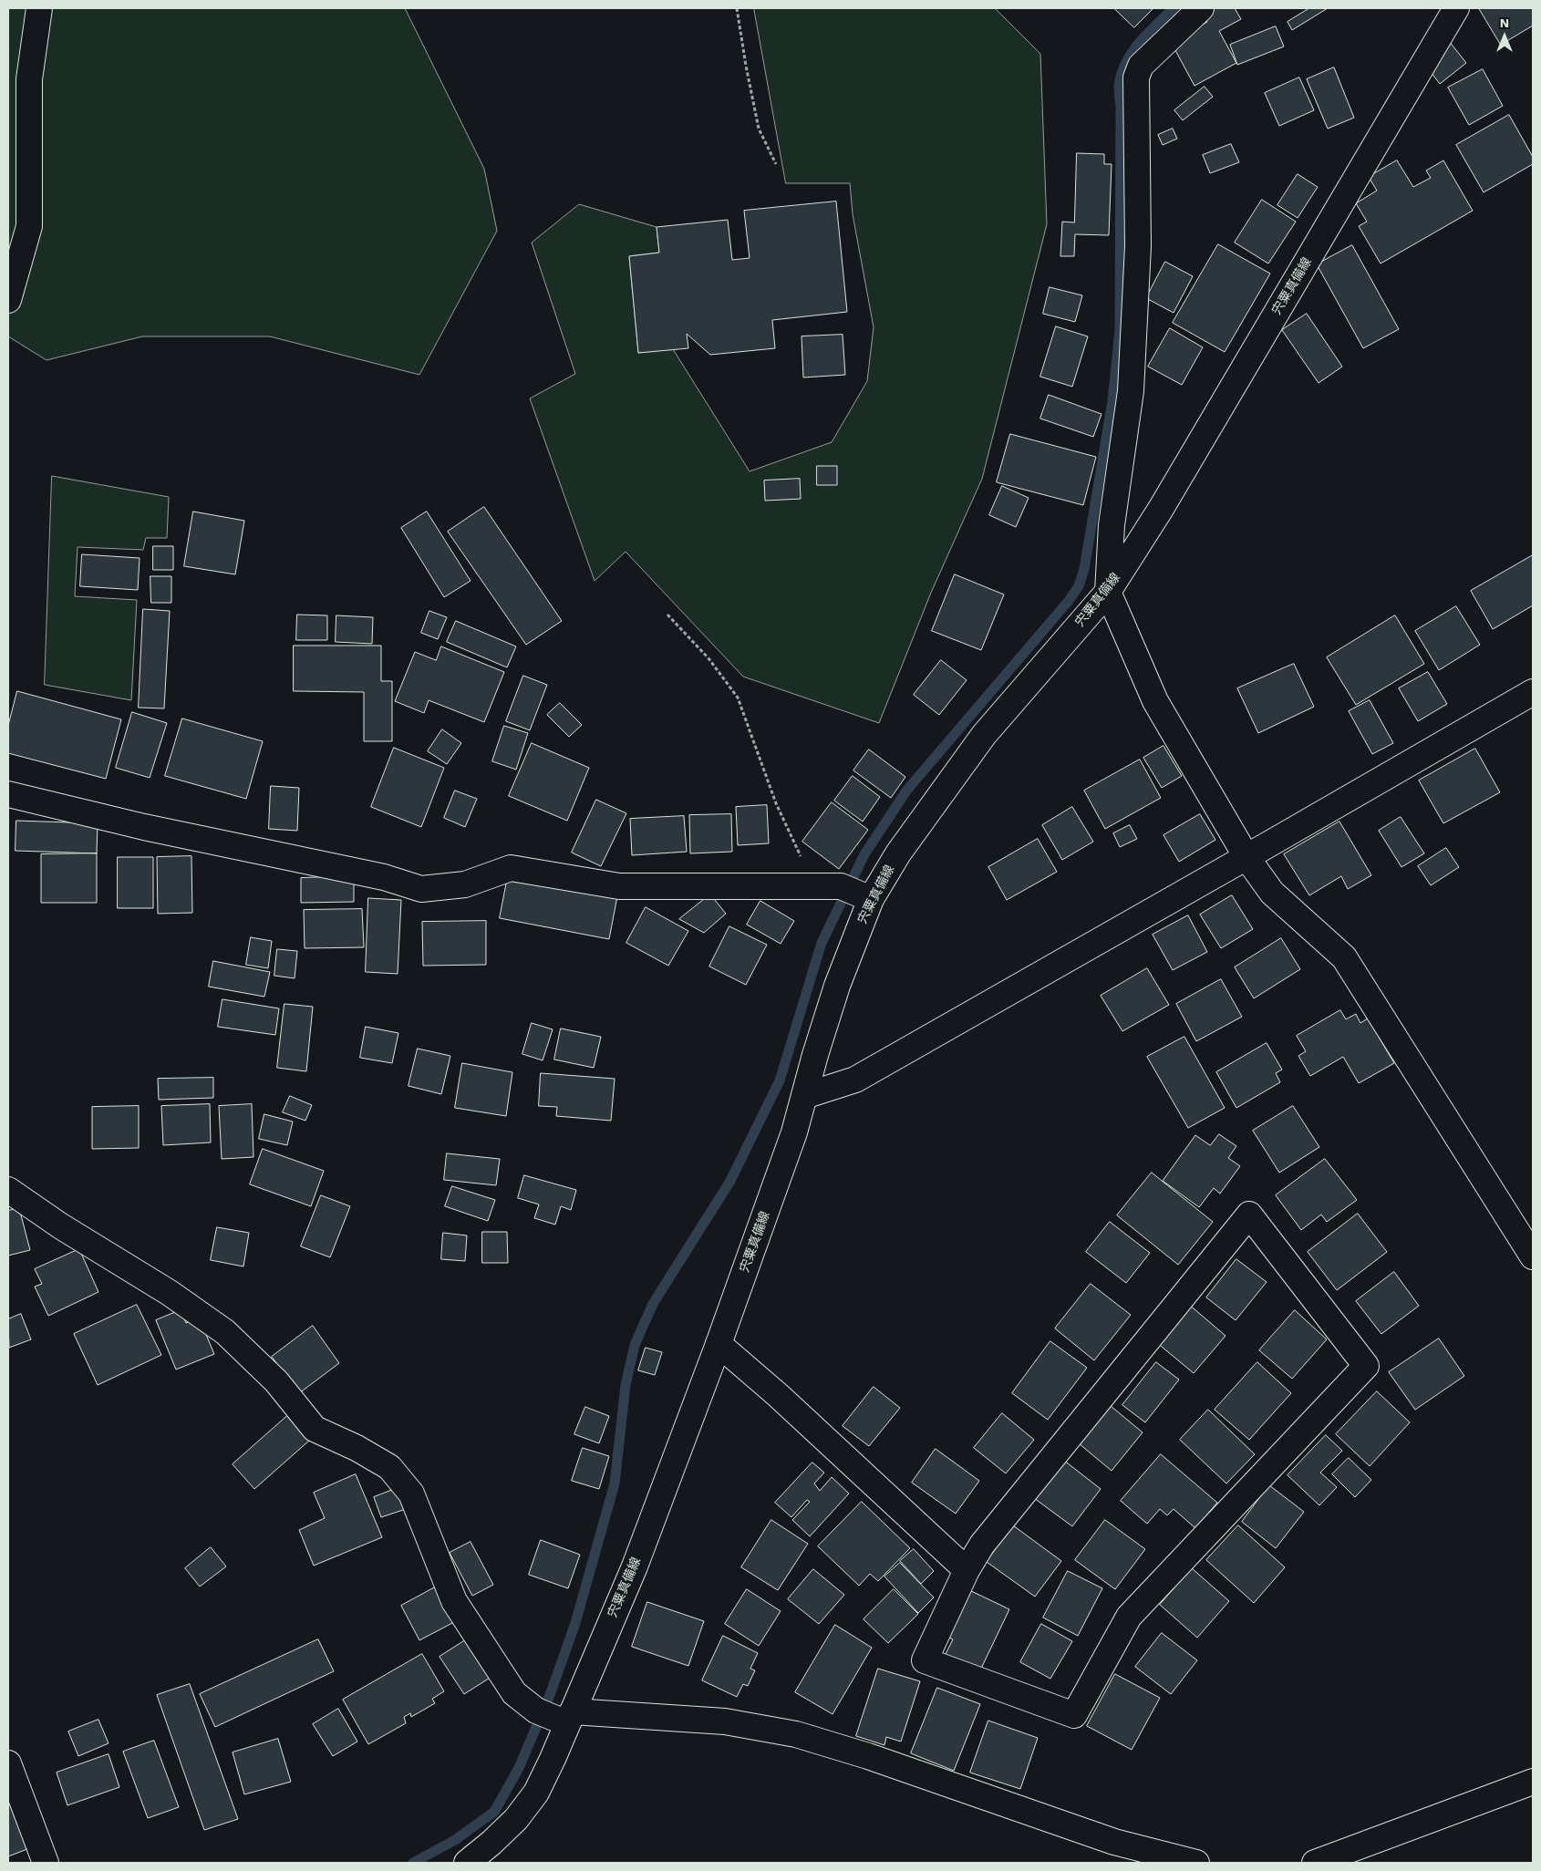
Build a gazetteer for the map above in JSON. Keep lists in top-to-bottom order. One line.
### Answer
{"streets":{"street":["宍粟真備線"]},"north":"top"}
